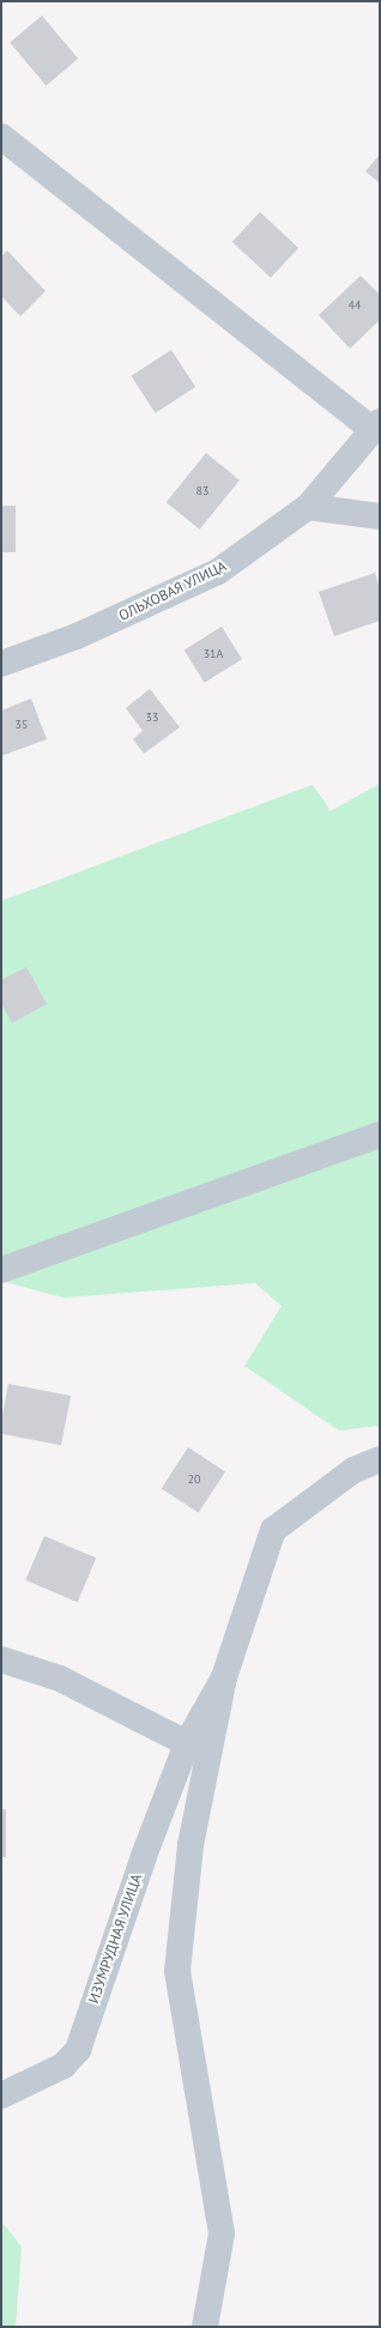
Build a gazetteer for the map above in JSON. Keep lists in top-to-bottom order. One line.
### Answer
{"streets":{"street":["ОЛЬХОВАЯ УЛИЦА","ИЗУМРУДНАЯ УЛИЦА"]},"house_numbers":["44","83","31А","33","35","20"]}
